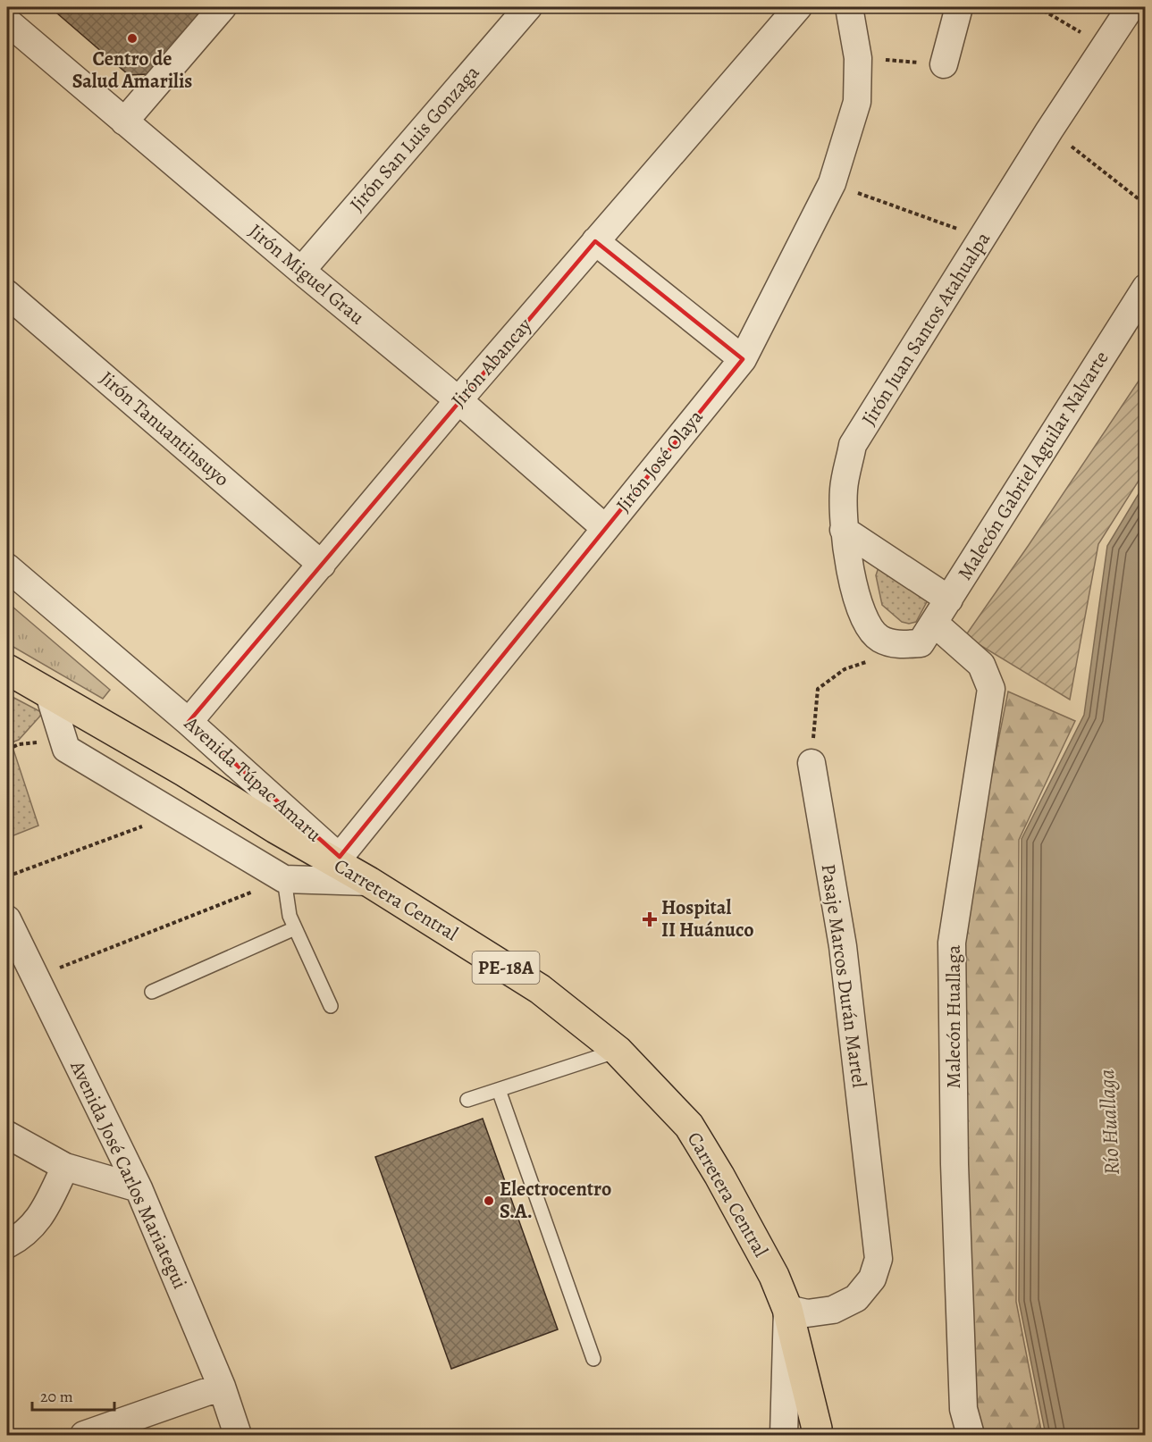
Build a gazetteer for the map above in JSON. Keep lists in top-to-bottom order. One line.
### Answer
{"streets":{"highway":["Carretera Central","PE-18A"],"street":["Jirón San Luis Gonzaga","Jirón Miguel Grau","Jirón Juan Santos Atahualpa","Jirón Abancay","Jirón Tanuantinsuyo","Jirón José Olaya","Malecón Gabriel Aguilar Nalvarte","Avenida Túpac Amaru","Pasaje Marcos Durán Martel","Malecón Huallaga","Avenida José Carlos Mariategui"]},"crossings":[["Jirón San Luis Gonzaga","Jirón Miguel Grau"],["Jirón Miguel Grau","Jirón Abancay"],["Jirón Miguel Grau","Jirón José Olaya"],["Jirón Juan Santos Atahualpa","Malecón Gabriel Aguilar Nalvarte"],["Jirón Juan Santos Atahualpa","Malecón Huallaga"],["Jirón Abancay","Jirón Tanuantinsuyo"],["Jirón Abancay","Avenida Túpac Amaru"],["Jirón José Olaya","Avenida Túpac Amaru"],["Malecón Gabriel Aguilar Nalvarte","Malecón Huallaga"],["Avenida Túpac Amaru","Carretera Central"],["Carretera Central","Pasaje Marcos Durán Martel"]],"water":["Río Huallaga"],"places":{"other":["Centro de Salud Amarilis","Electrocentro S.A."],"health":["Hospital II Huánuco"]},"scale_bar":"20 m"}
